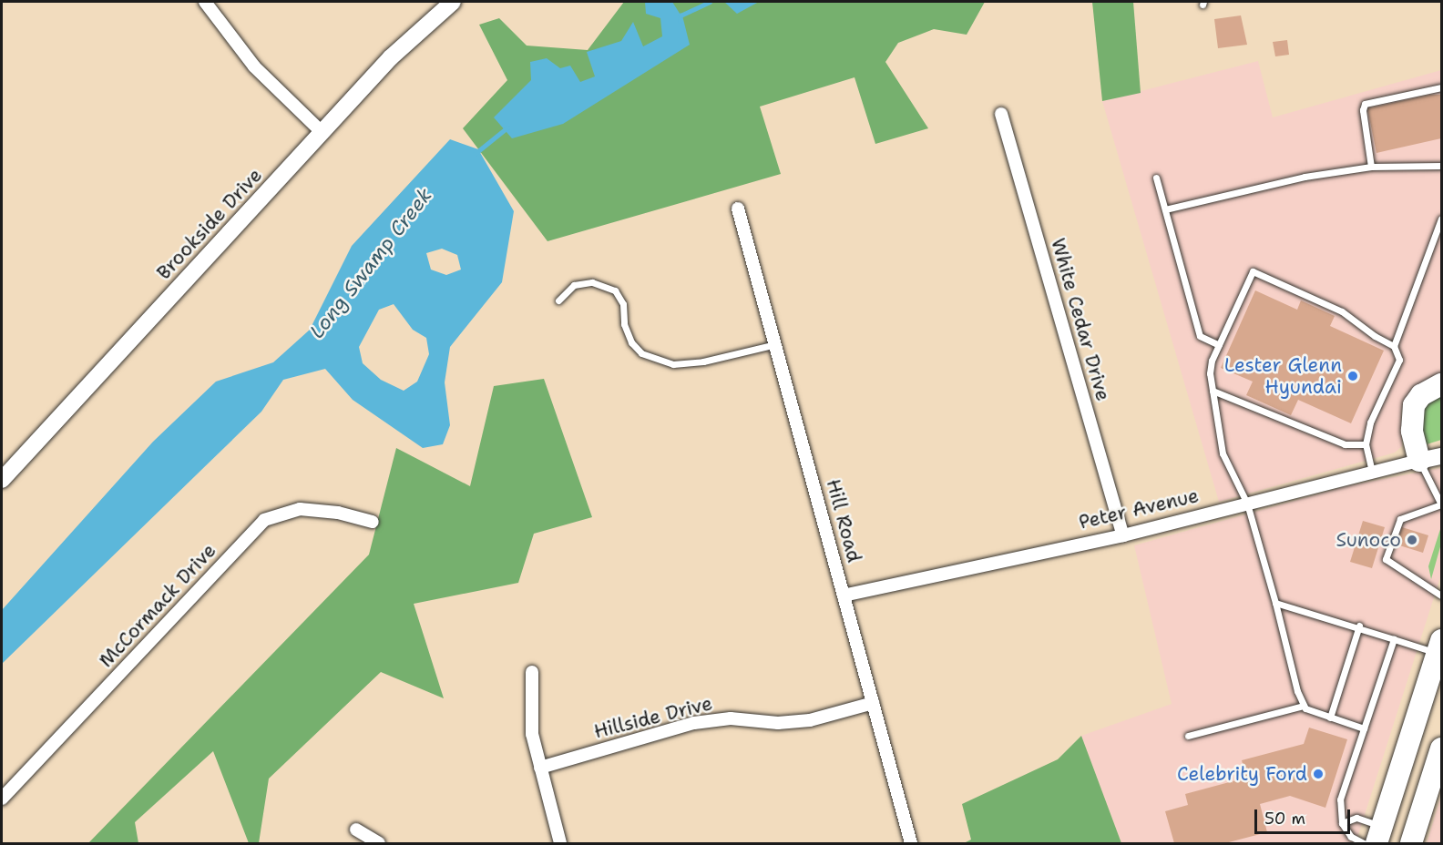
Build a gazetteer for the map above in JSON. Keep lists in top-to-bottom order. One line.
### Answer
{"streets":{"street":["Brookside Drive","White Cedar Drive","Peter Avenue","Hill Road","McCormack Drive","Hillside Drive"]},"crossings":[["White Cedar Drive","Peter Avenue"],["Peter Avenue","Hill Road"],["Hill Road","Hillside Drive"]],"water":["Long Swamp Creek"],"places":["Lester Glenn Hyundai","Sunoco","Celebrity Ford"],"scale_bar":"50 m"}
